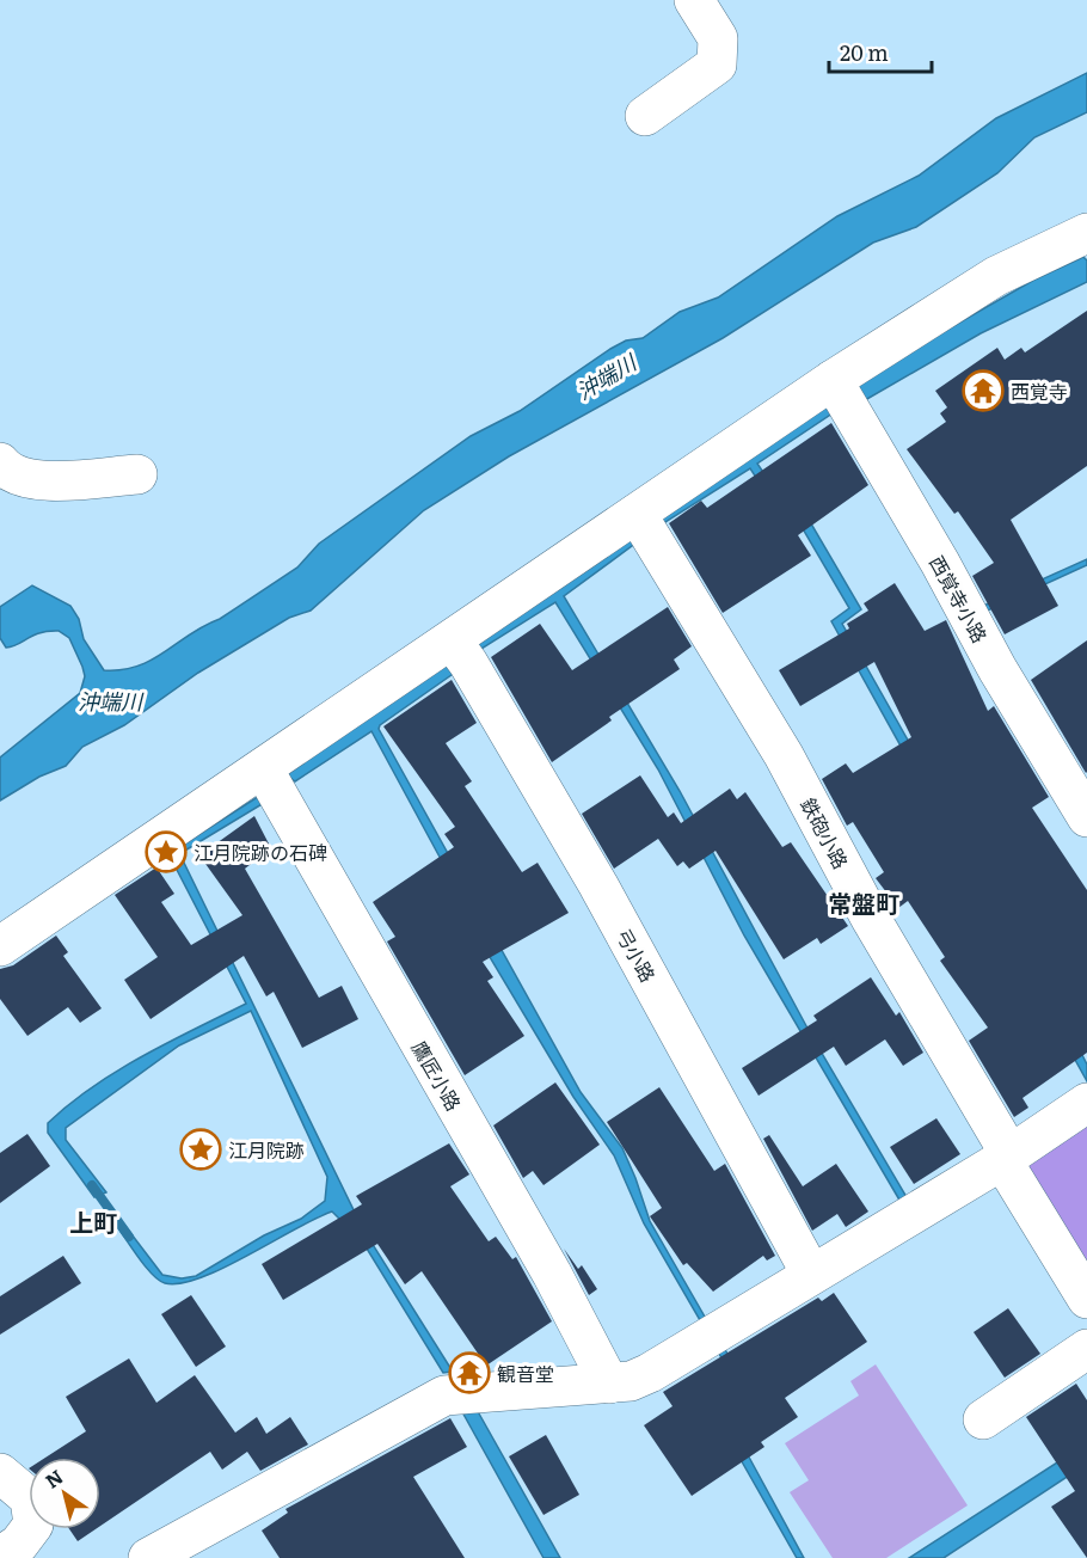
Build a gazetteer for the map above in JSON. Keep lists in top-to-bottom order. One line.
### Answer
{"streets":{"street":["西覚寺小路","鉄砲小路","弓小路","鷹匠小路"]},"districts":["常盤町","上町"],"water":["沖端川"],"places":{"temple":["西覚寺","観音堂"],"place":["江月院跡の石碑","江月院跡"]},"scale_bar":"20 m","north":"top left"}
